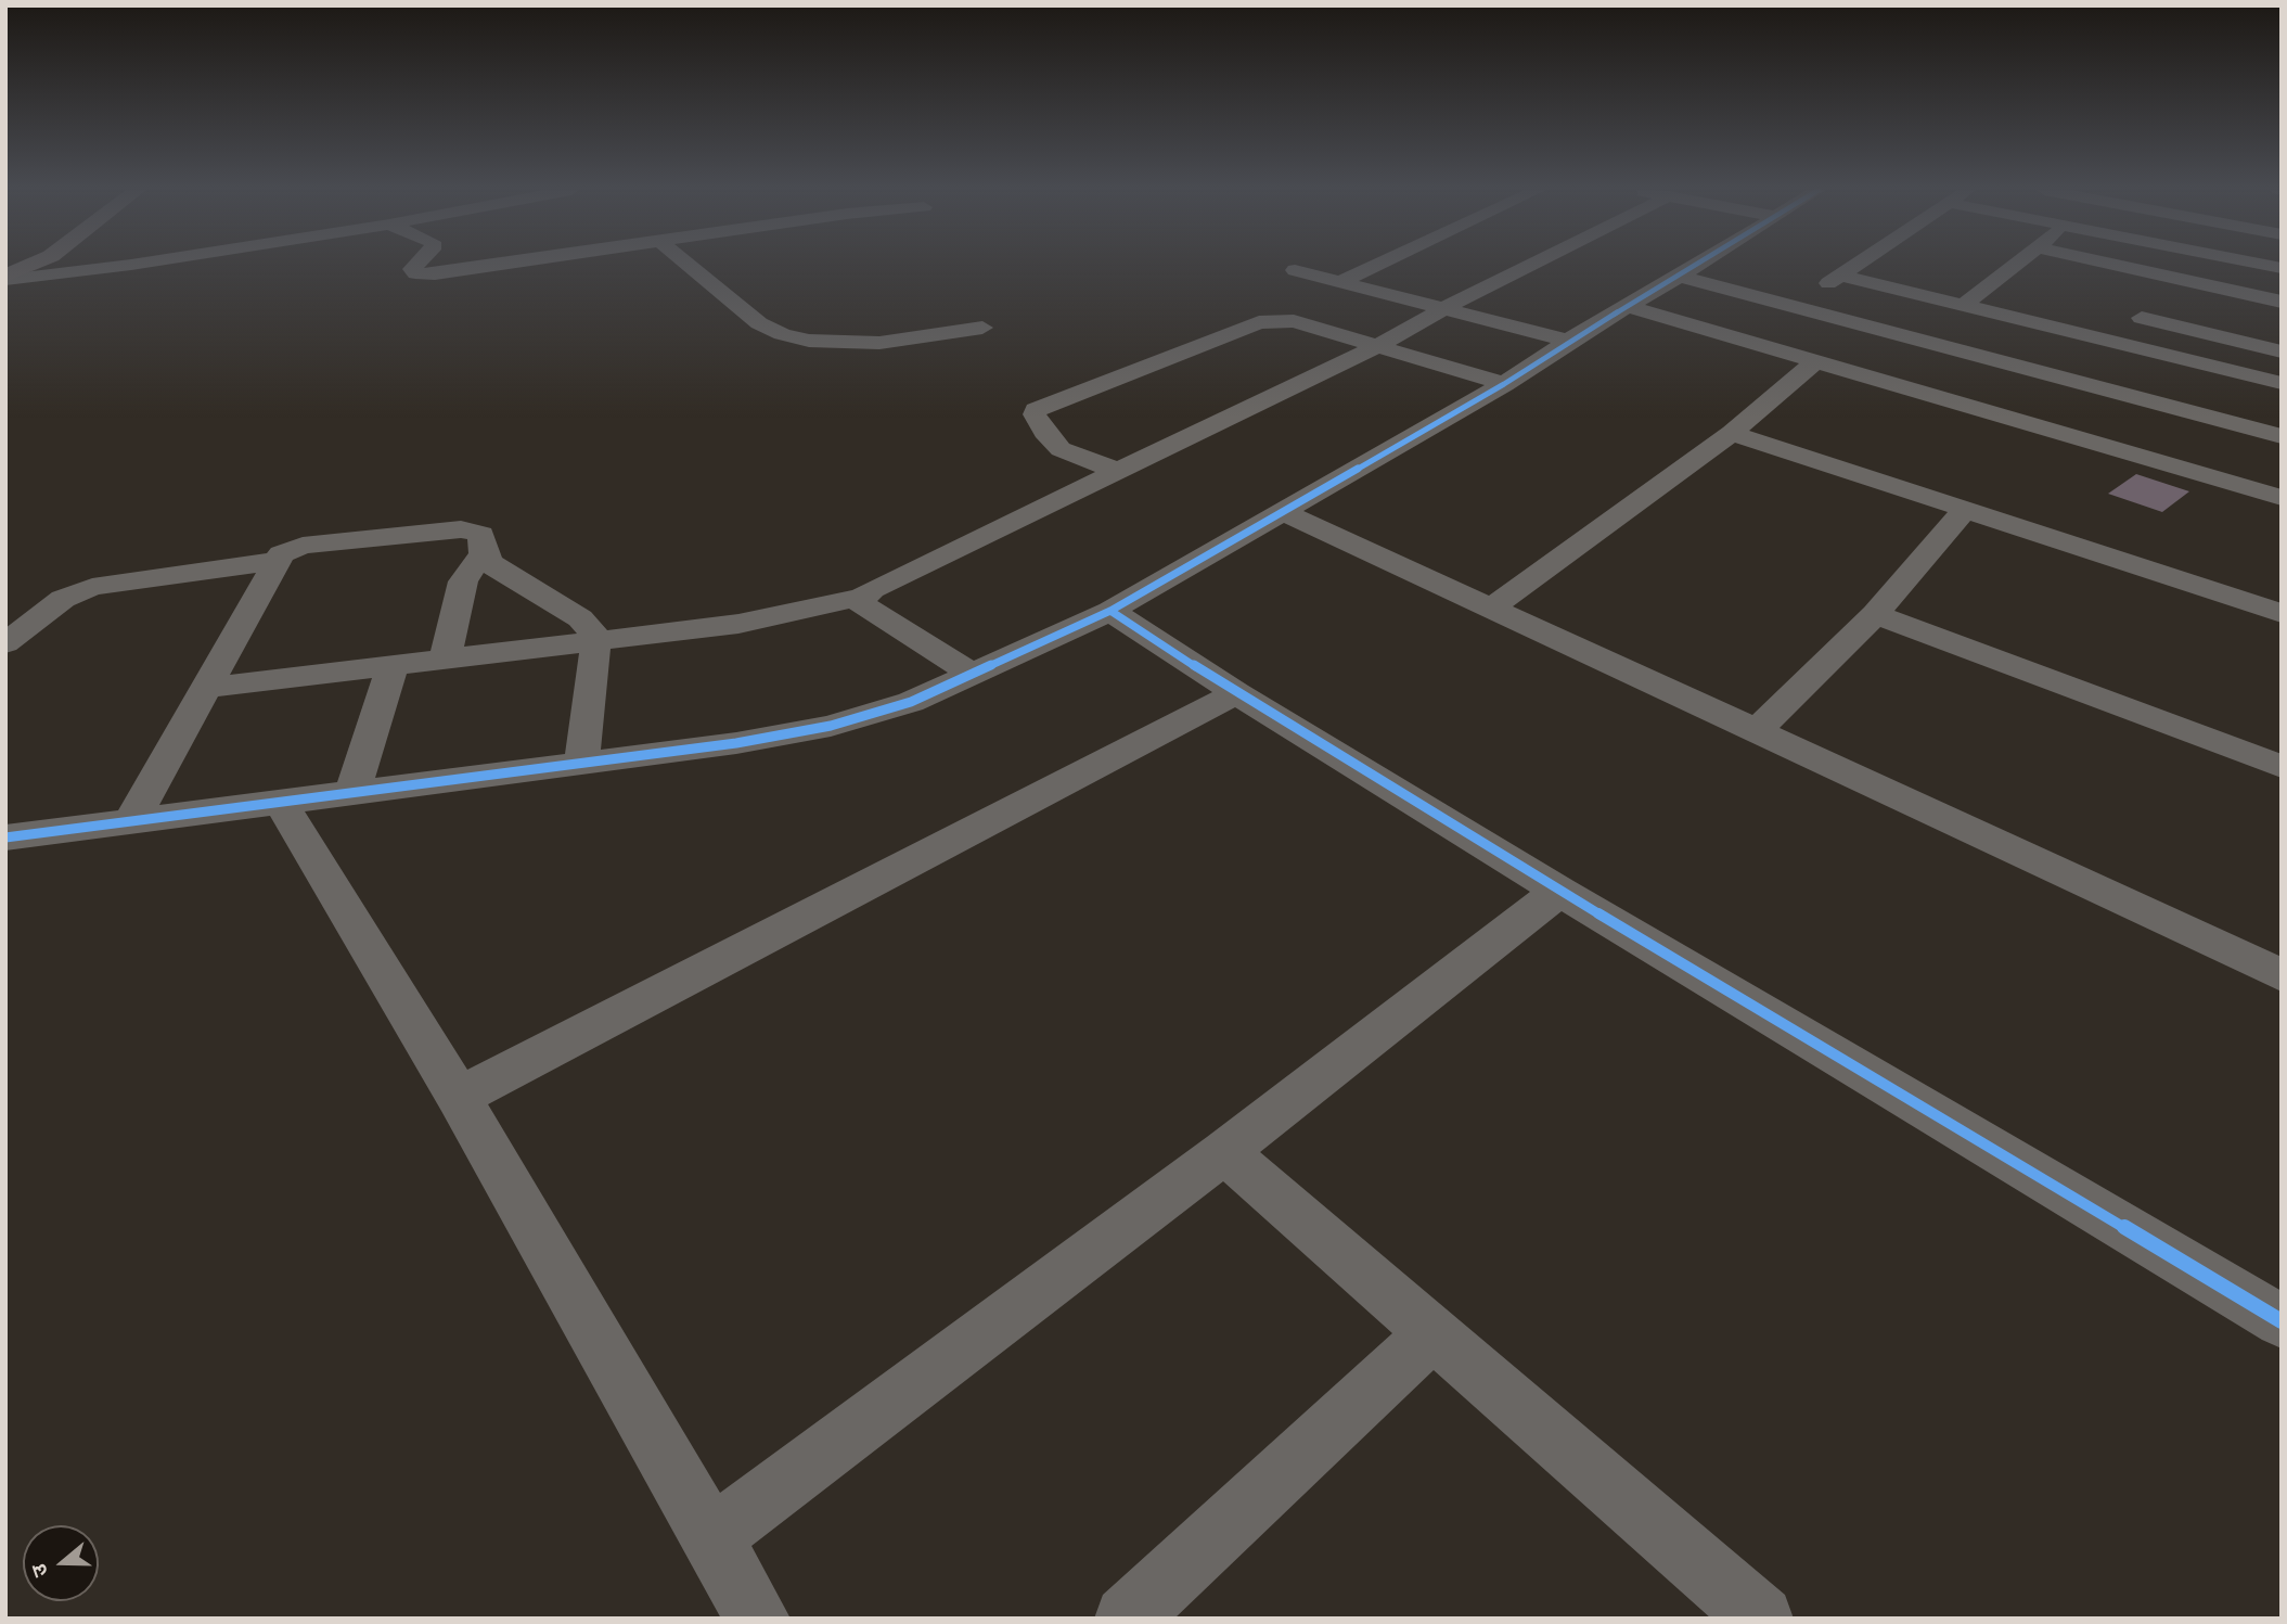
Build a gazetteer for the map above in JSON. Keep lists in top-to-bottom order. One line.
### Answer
{"north":"left"}
